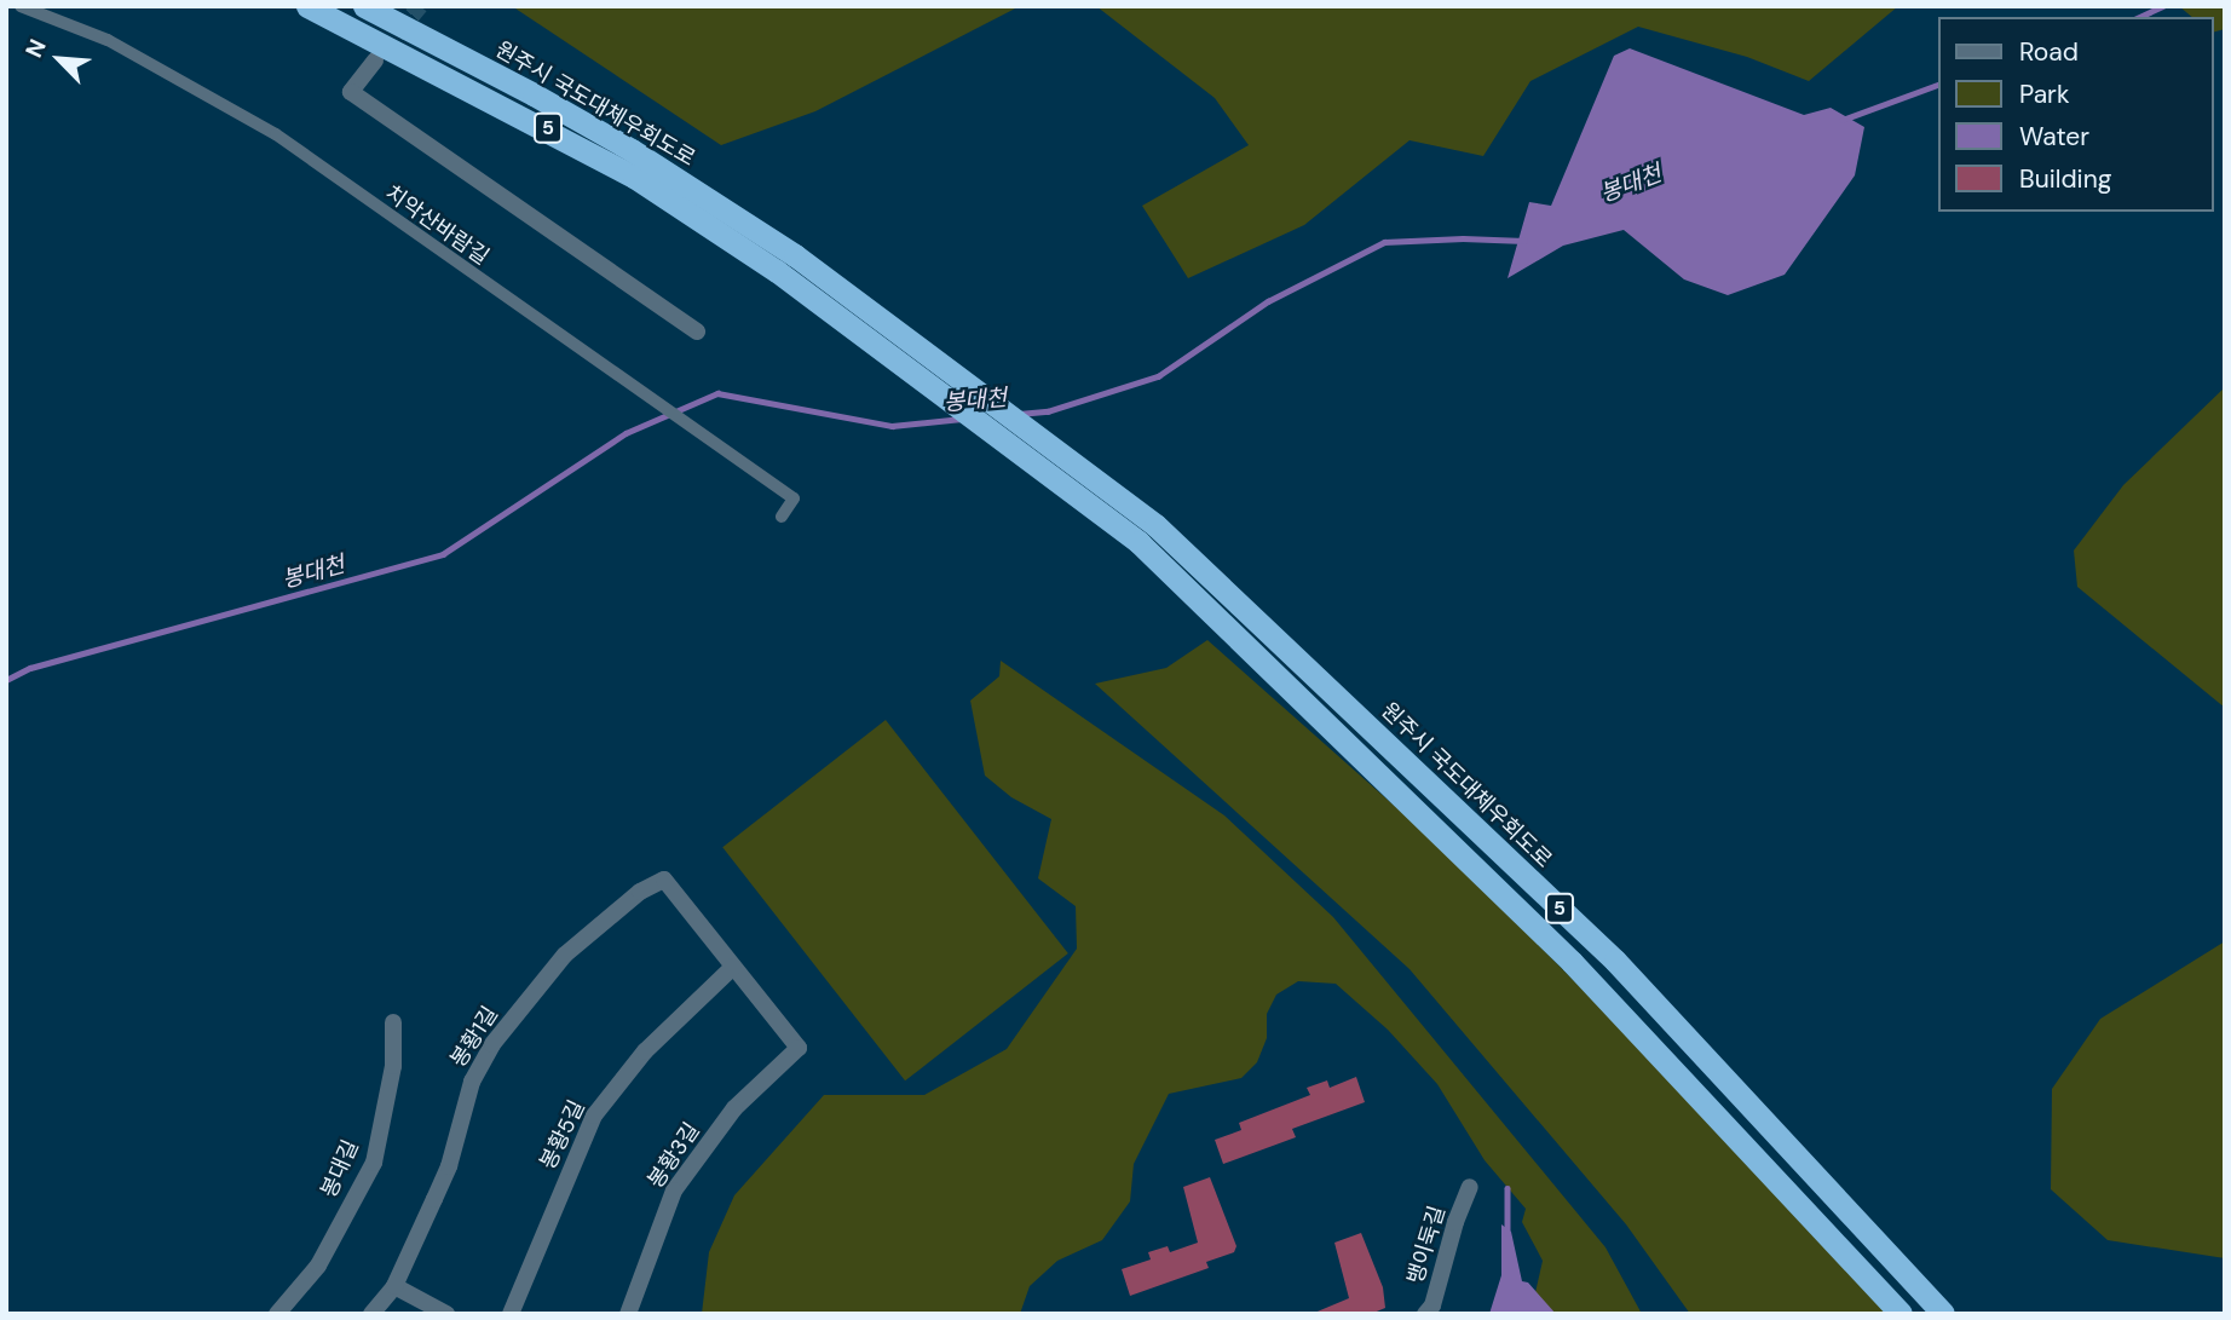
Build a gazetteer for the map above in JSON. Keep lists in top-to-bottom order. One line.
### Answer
{"streets":{"highway":["원주시 국도대체우회도로","5"],"street":["치악산바람길","봉황1길","봉황5길","봉황3길","봉대길","뱅이둑길"]},"crossings":[["원주시 국도대체우회도로","5"],["봉황1길","봉황5길"],["봉황1길","봉황3길"],["봉황5길","봉황3길"]],"water":["봉대천"],"legend":["Road","Park","Water","Building"],"north":"top left"}
